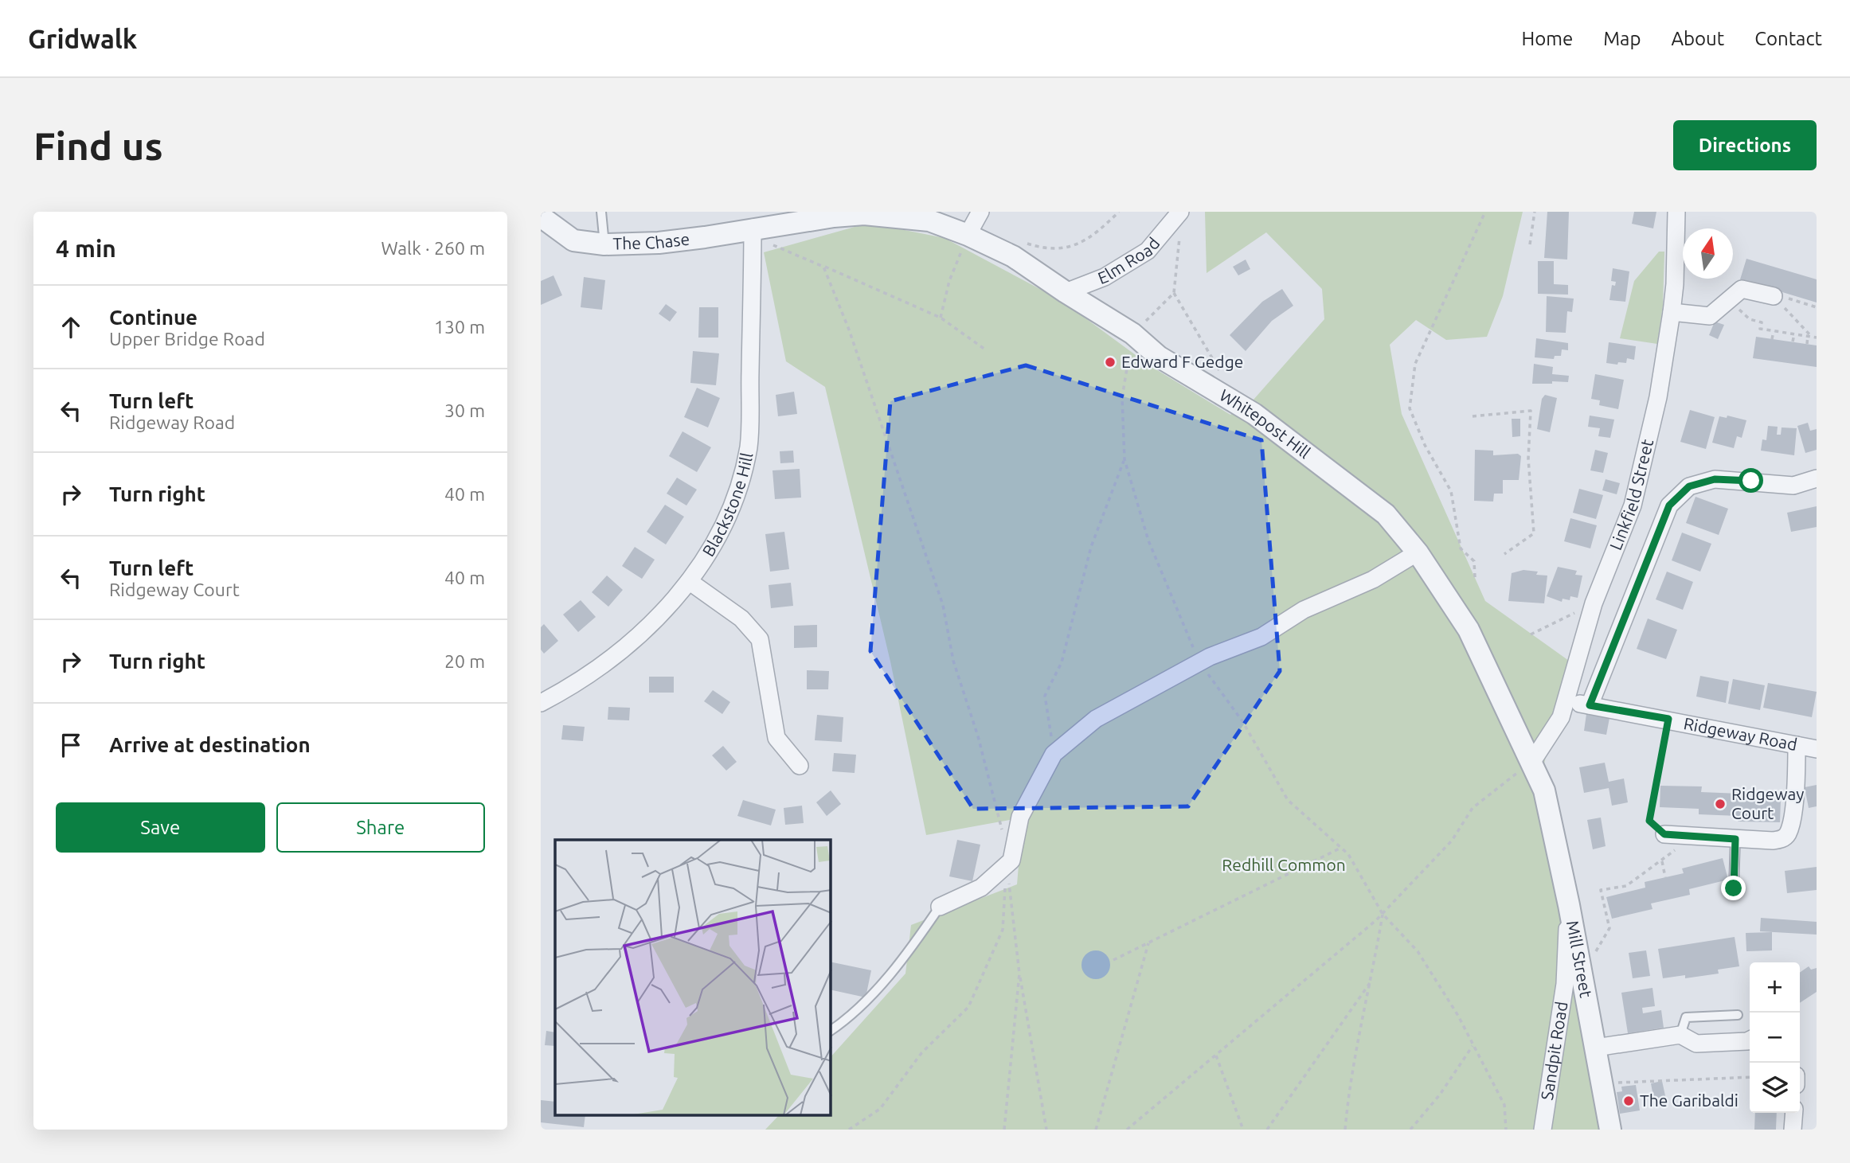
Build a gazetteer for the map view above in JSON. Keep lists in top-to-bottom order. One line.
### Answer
{"streets":{"street":["The Chase","Elm Road","Whitepost Hill","Linkfield Street","Blackstone Hill","Ridgeway Road","Mill Street","Sandpit Road"]},"crossings":[["The Chase","Whitepost Hill"],["The Chase","Blackstone Hill"],["Elm Road","Whitepost Hill"],["Whitepost Hill","Linkfield Street"],["Whitepost Hill","Blackstone Hill"],["Whitepost Hill","Mill Street"],["Linkfield Street","Ridgeway Road"],["Mill Street","Sandpit Road"]],"parks":["Redhill Common"],"places":["Edward F Gedge","Ridgeway Court","The Garibaldi"],"north":"top","page":{"header":"Gridwalk","nav":["Home","Map","About","Contact"],"buttons":["Directions",["Save","Share"]],"title":"Find us","heading":["4 min","Walk · 260 m"],"list":[["Continue","Upper Bridge Road","130 m"],["Turn left","Ridgeway Road","30 m"],["Turn right","40 m"],["Turn left","Ridgeway Court","40 m"],["Turn right","20 m"],"Arrive at destination"],"map_buttons":["+","−"]}}
